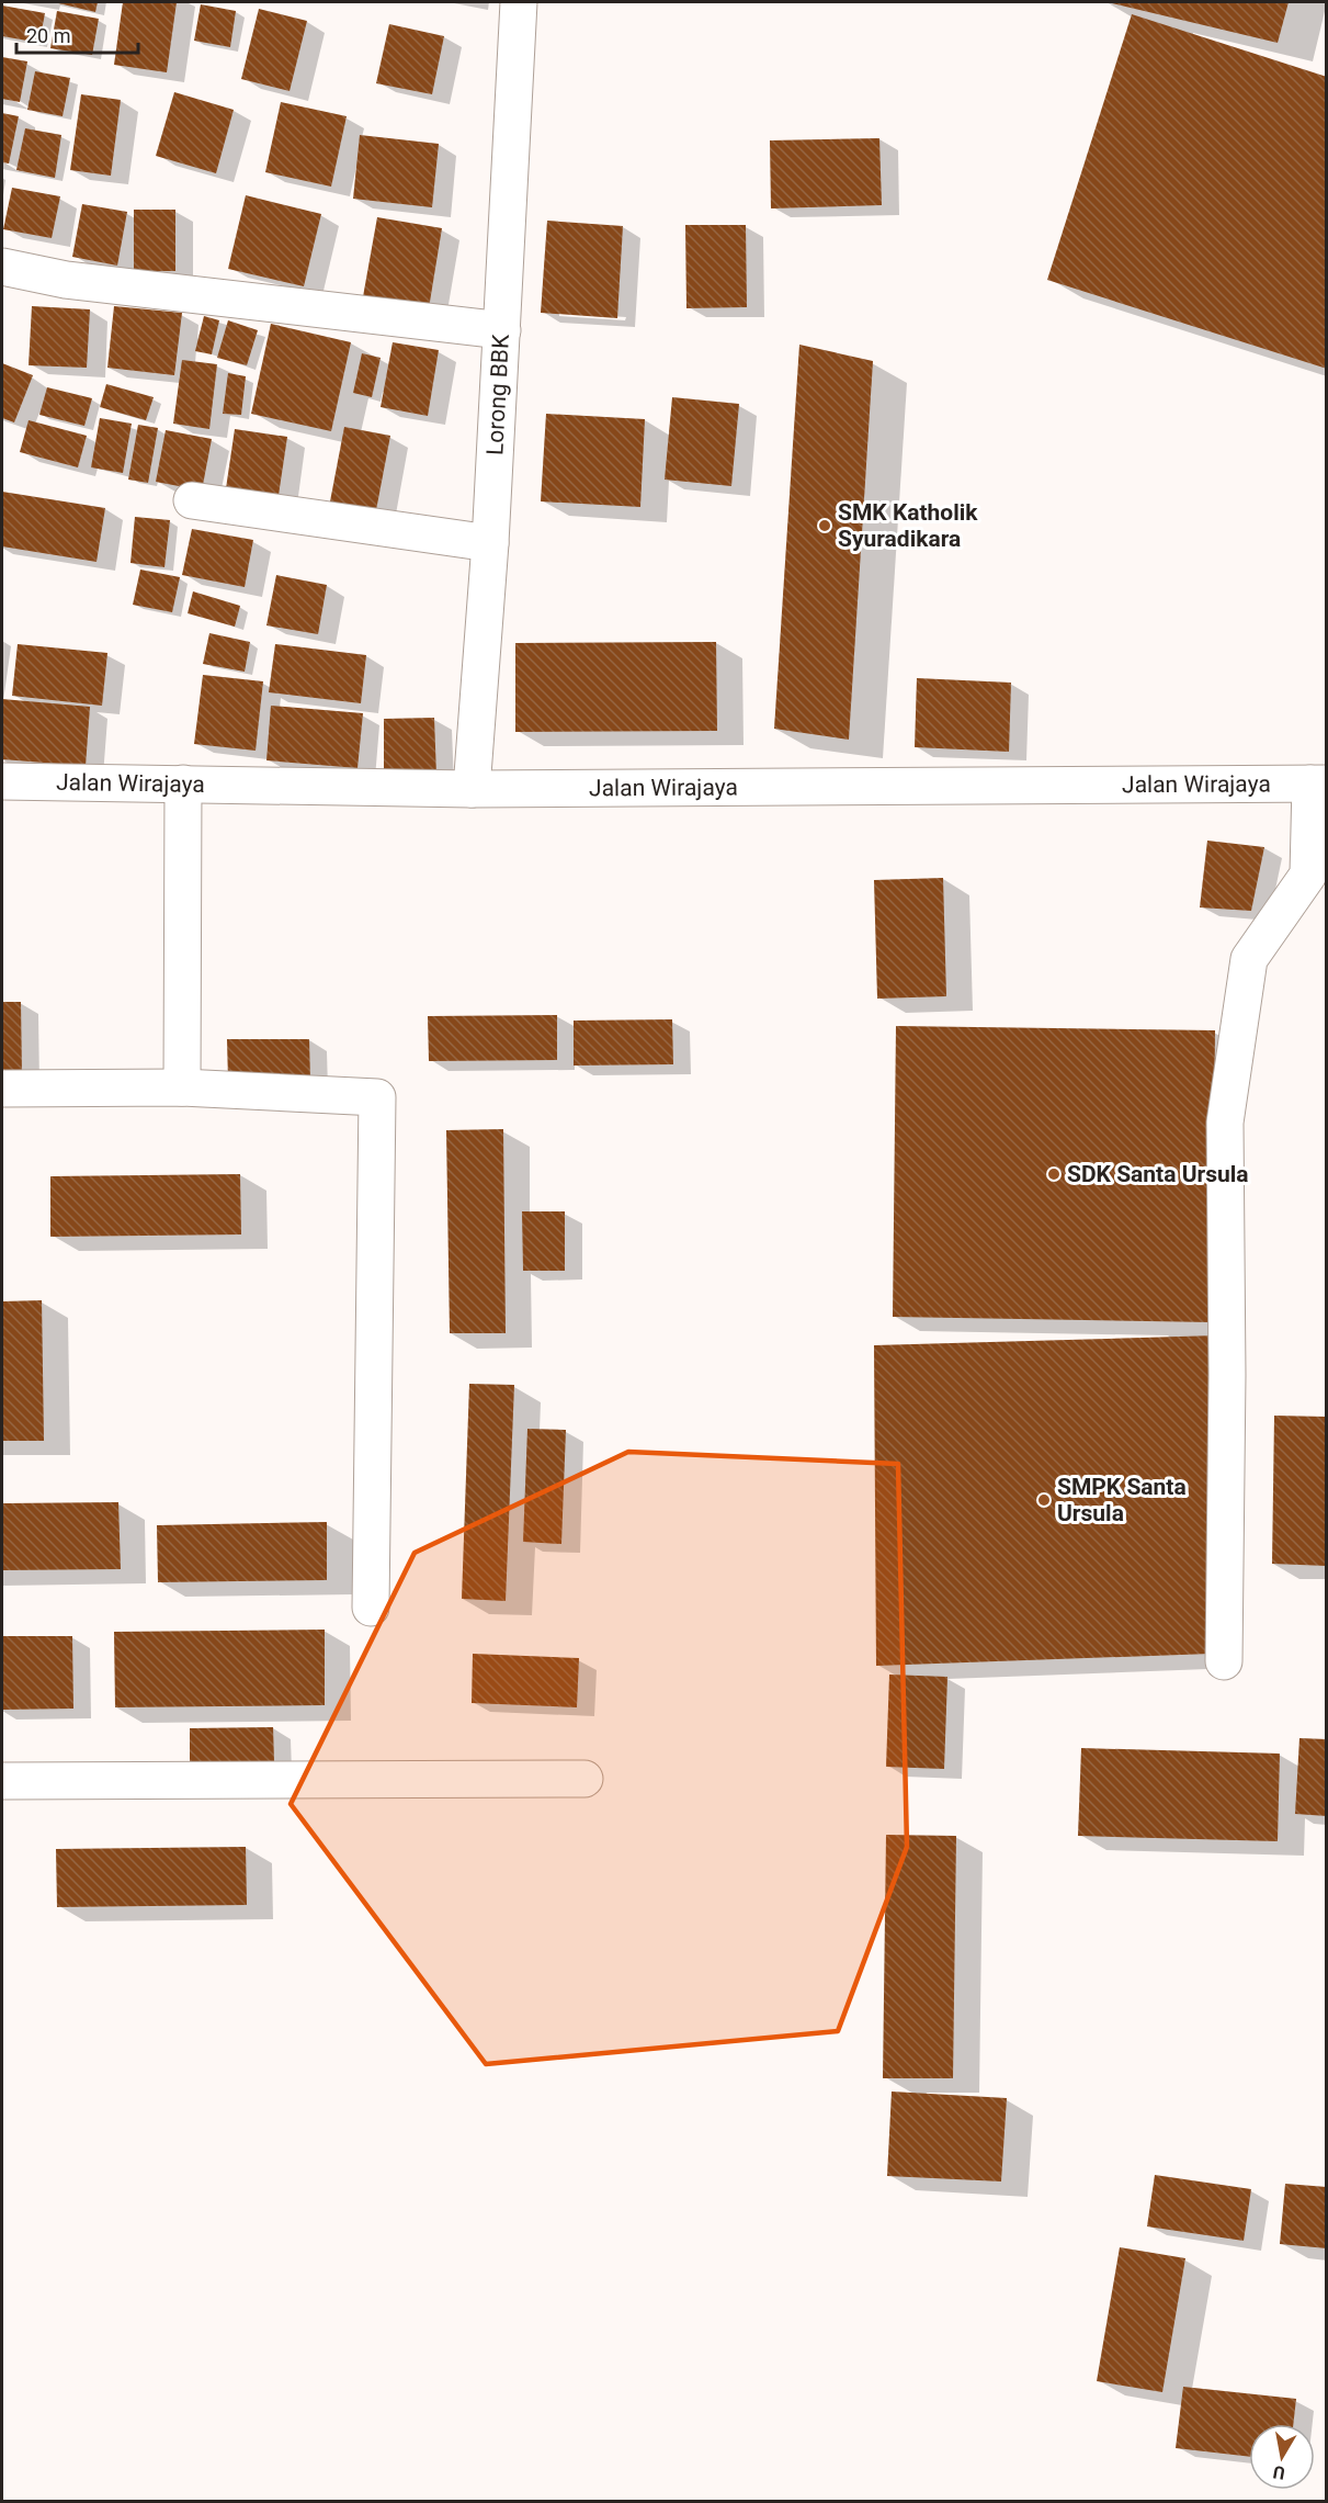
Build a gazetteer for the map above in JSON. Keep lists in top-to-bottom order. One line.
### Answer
{"streets":{"street":["Lorong BBK","Jalan Wirajaya"]},"crossings":[["Lorong BBK","Jalan Wirajaya"]],"places":["SMK Katholik Syuradikara","SDK Santa Ursula","SMPK Santa Ursula"],"scale_bar":"20 m","north":"bottom"}
